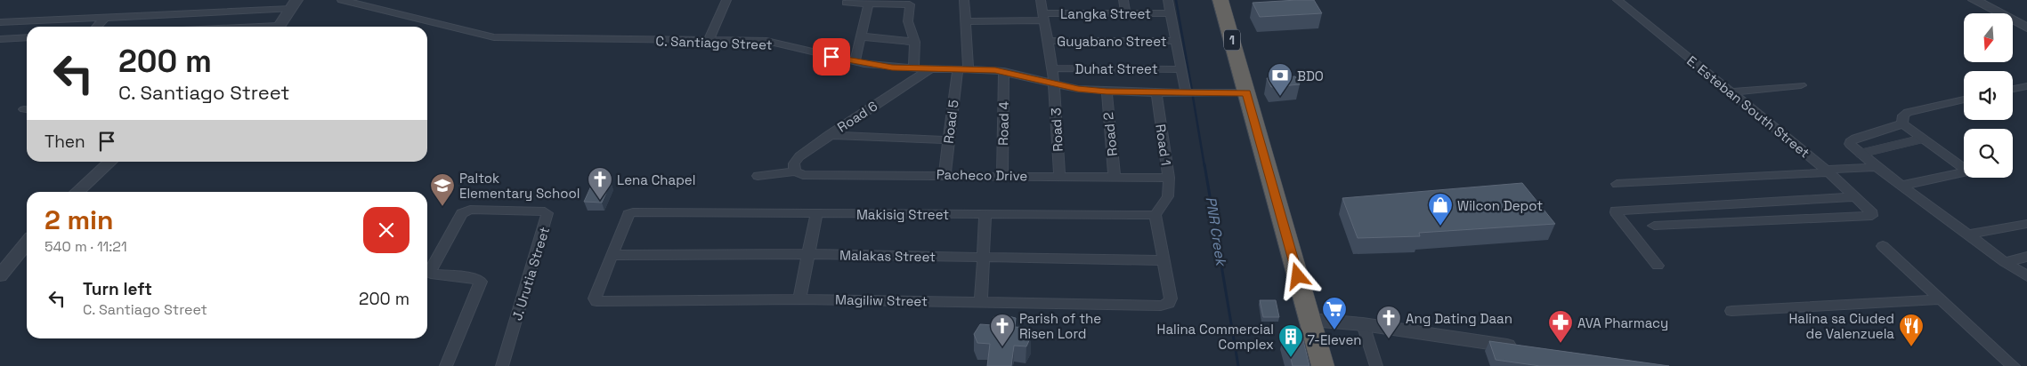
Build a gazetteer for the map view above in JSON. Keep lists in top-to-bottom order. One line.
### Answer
{"streets":{"highway":["1"],"street":["Langka Street","Guyabano Street","C. Santiago Street","Duhat Street","E. Esteban South Street","Road 6","Road 5","Road 4","Road 3","Road 2","Road 1","Pacheco Drive","Makisig Street","Malakas Street","J. Urutia Street","Magiliw Street"]},"crossings":[["Langka Street","Road 5"],["Langka Street","Road 3"],["1","C. Santiago Street"],["Guyabano Street","Road 3"],["C. Santiago Street","Road 6"],["C. Santiago Street","Road 5"],["C. Santiago Street","Road 4"],["C. Santiago Street","Road 3"],["C. Santiago Street","Road 2"],["C. Santiago Street","Road 1"],["Duhat Street","Road 3"],["Road 6","Pacheco Drive"],["Road 5","Pacheco Drive"],["Road 4","Pacheco Drive"],["Road 3","Pacheco Drive"],["Road 2","Pacheco Drive"],["Road 1","Pacheco Drive"],["Road 1","Makisig Street"],["Makisig Street","Malakas Street"],["Makisig Street","Magiliw Street"],["Malakas Street","Magiliw Street"]],"water":["PNR Creek"],"places":{"bank":["BDO"],"church":["Lena Chapel","Ang Dating Daan","Parish of the Risen Lord"],"school or university":["Paltok Elementary School"],"shop":["Wilcon Depot"],"supermarket":["7-Eleven"],"pharmacy":["AVA Pharmacy"],"restaurant":["Halina sa Ciuded de Valenzuela"],"building":["Halina Commercial Complex"]},"north":"bottom","page":{"turn":["200 m","C. Santiago Street"],"then":"Then","heading":["2 min","540 m · 11:21"],"list":[{"name":"Turn left","note":"C. Santiago Street","value":"200 m"}]}}
